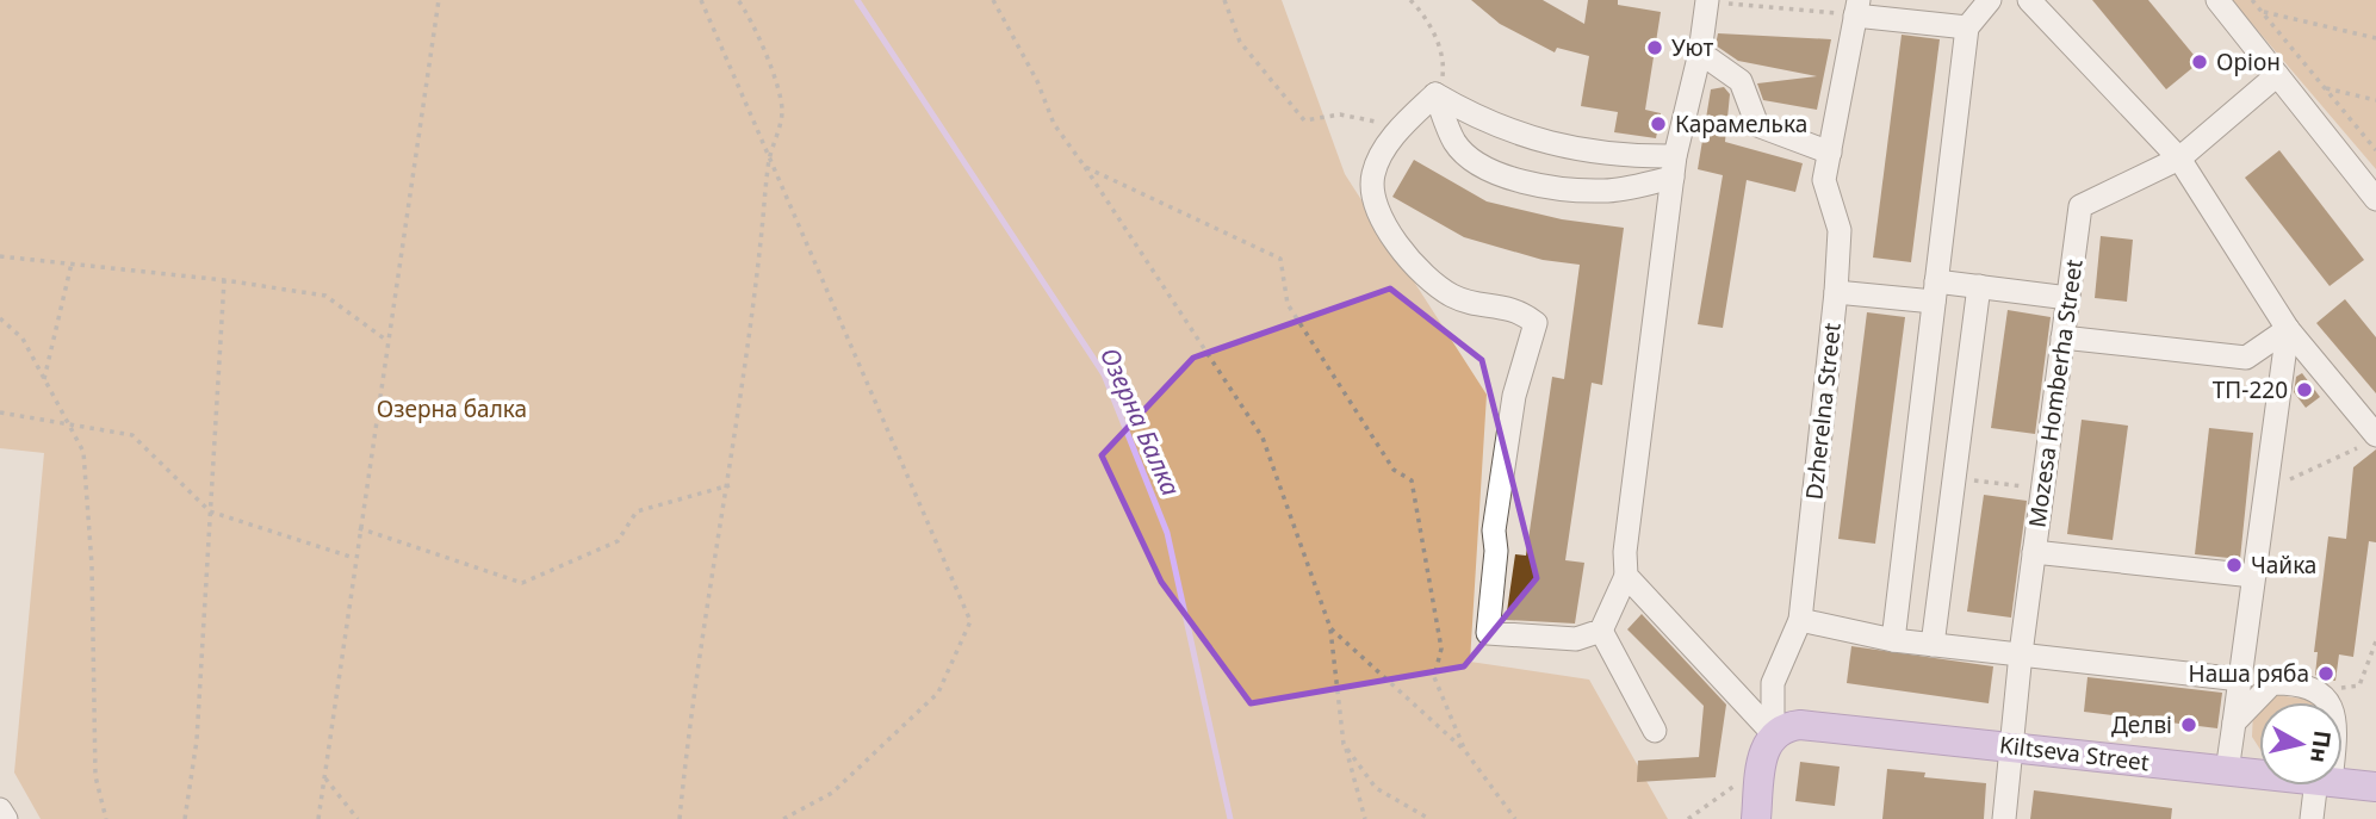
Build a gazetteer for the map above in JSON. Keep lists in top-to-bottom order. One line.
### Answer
{"streets":{"main road":["Dzherelna Street","Kiltseva Street"],"street":["Mozesa Homberha Street"]},"crossings":[["Mozesa Homberha Street","Kiltseva Street"],["Dzherelna Street","Kiltseva Street"]],"water":["Озерна Балка"],"parks":["Озерна балка"],"places":["Уют","Оріон","Карамелька","ТП-220","Чайка","Наша ряба","Делві"],"north":"right"}
